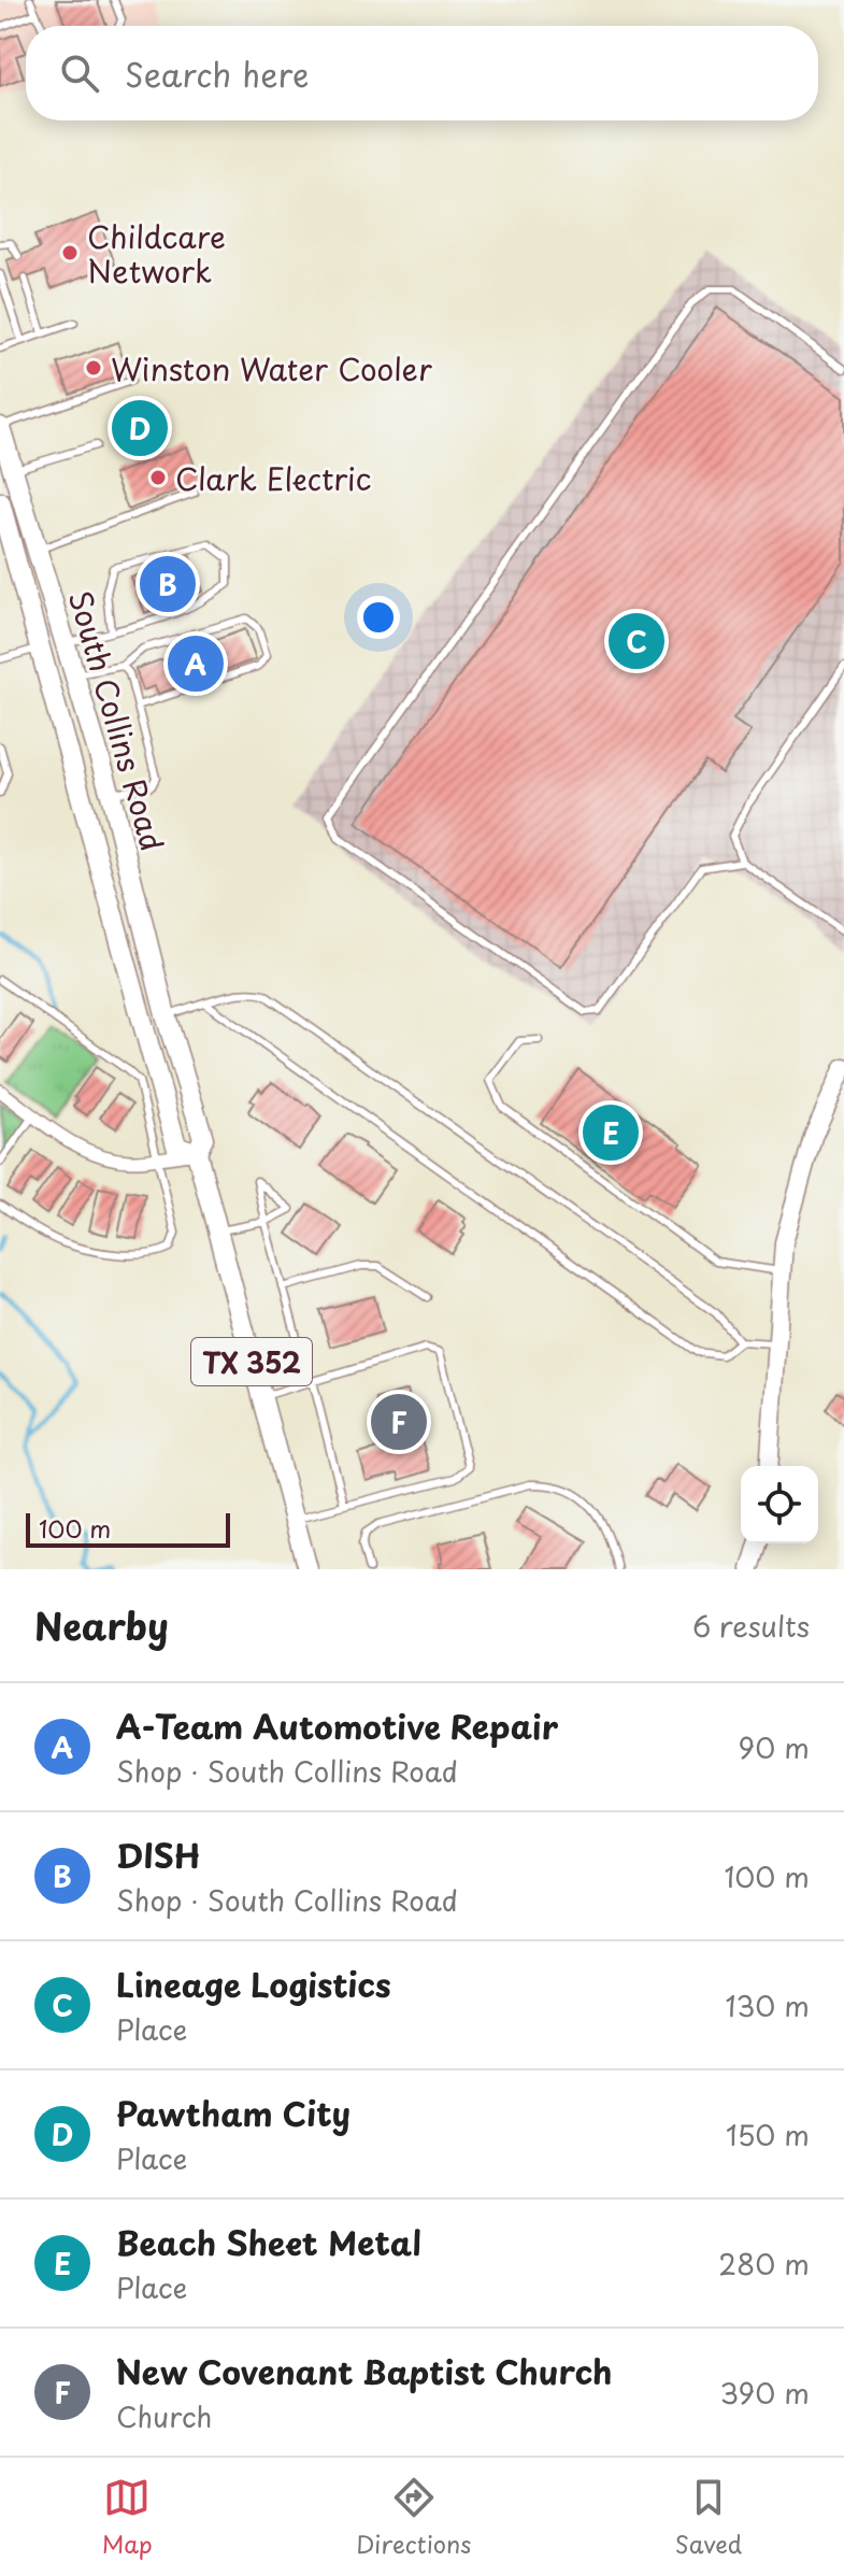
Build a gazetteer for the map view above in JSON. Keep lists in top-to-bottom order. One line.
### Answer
{"streets":{"main road":["South Collins Road","TX 352"]},"crossings":[["South Collins Road","TX 352"]],"places":["Childcare Network","Winston Water Cooler","Clark Electric"],"scale_bar":"100 m","page":{"search":"Search here","pins":["D","B","C","A","E","F"],"scale":"100 m","heading":["Nearby","6 results"],"list":[{"mark":"A","name":"A-Team Automotive Repair","note":"Shop · South Collins Road","value":"90 m"},{"mark":"B","name":"DISH","note":"Shop · South Collins Road","value":"100 m"},{"mark":"C","name":"Lineage Logistics","note":"Place","value":"130 m"},{"mark":"D","name":"Pawtham City","note":"Place","value":"150 m"},{"mark":"E","name":"Beach Sheet Metal","note":"Place","value":"280 m"},{"mark":"F","name":"New Covenant Baptist Church","note":"Church","value":"390 m"}],"nav":["Map","Directions","Saved"]}}
